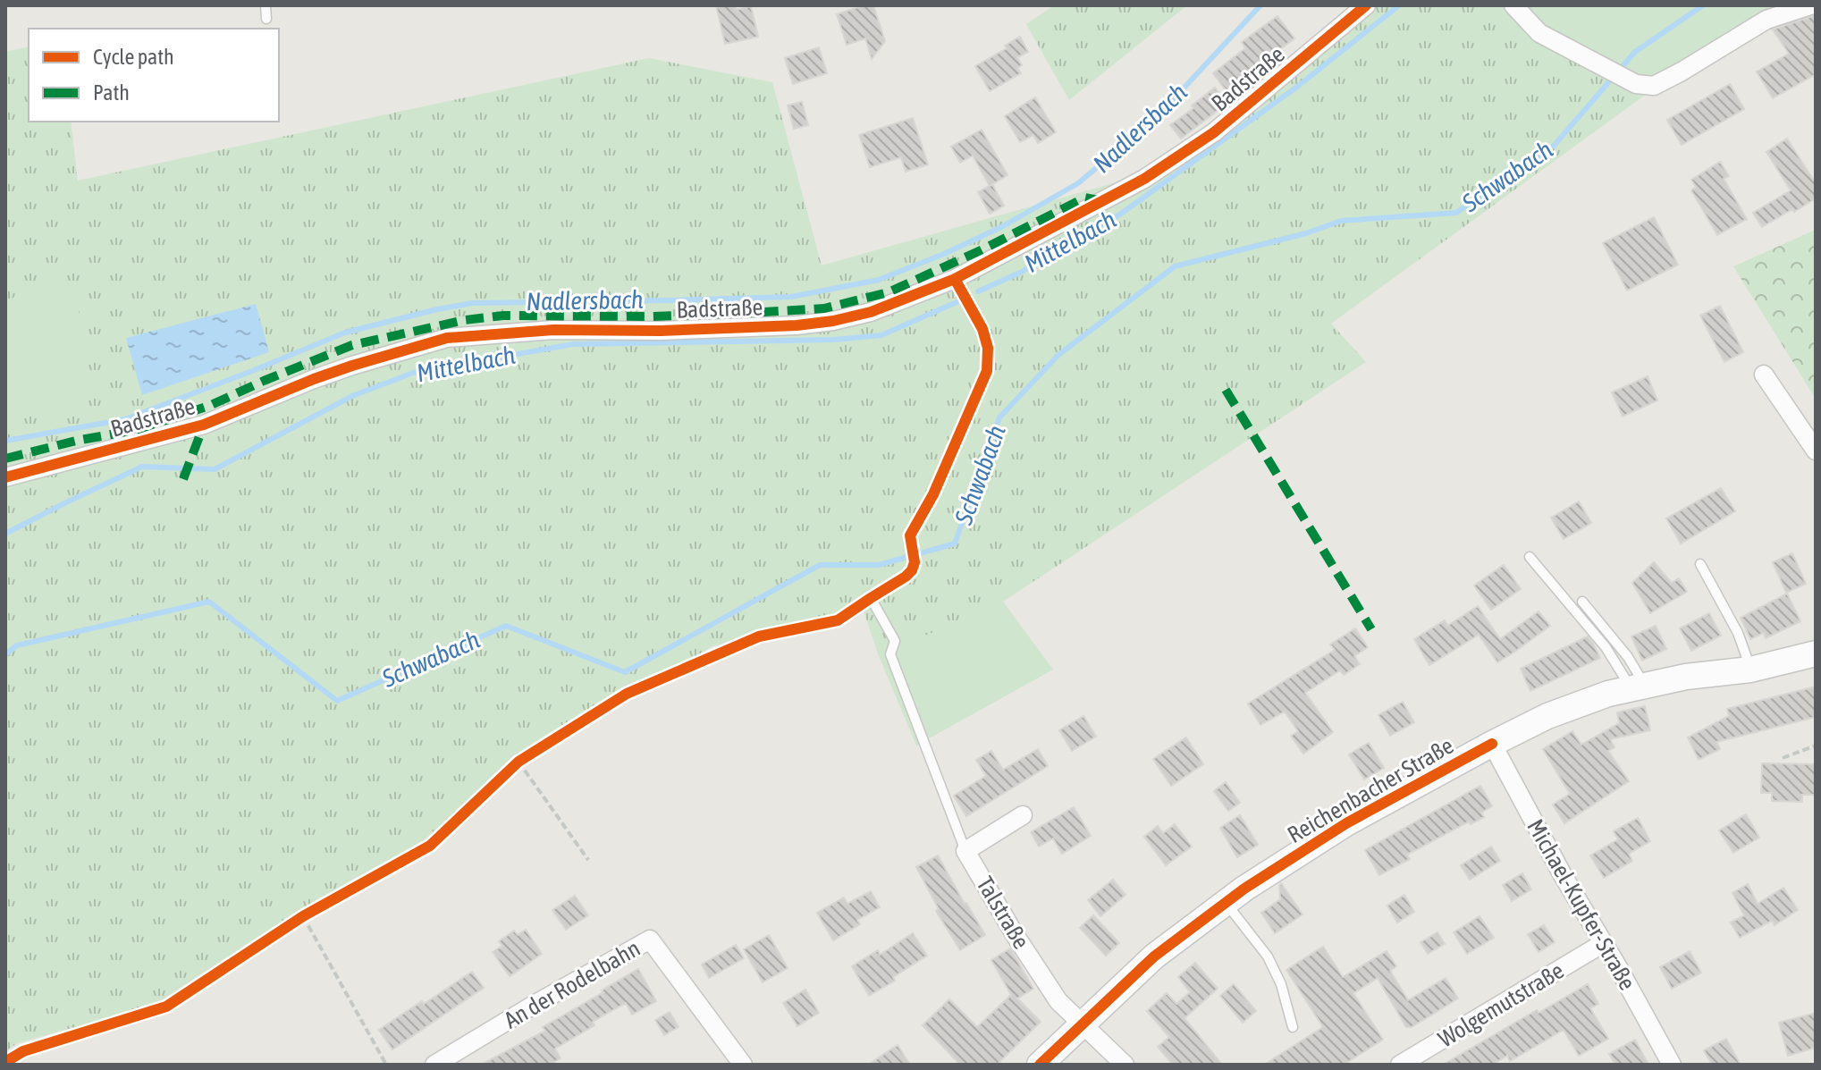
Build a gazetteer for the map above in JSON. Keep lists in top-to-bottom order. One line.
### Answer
{"streets":{"main road":["Reichenbacher Straße"],"street":["Badstraße","Michael-Kupfer-Straße","Talstraße","An der Rodelbahn","Wolgemutstraße"]},"crossings":[["Reichenbacher Straße","Michael-Kupfer-Straße"],["Reichenbacher Straße","Talstraße"],["Michael-Kupfer-Straße","Wolgemutstraße"]],"water":["Nadlersbach","Schwabach","Mittelbach"],"legend":["Cycle path","Path"]}
